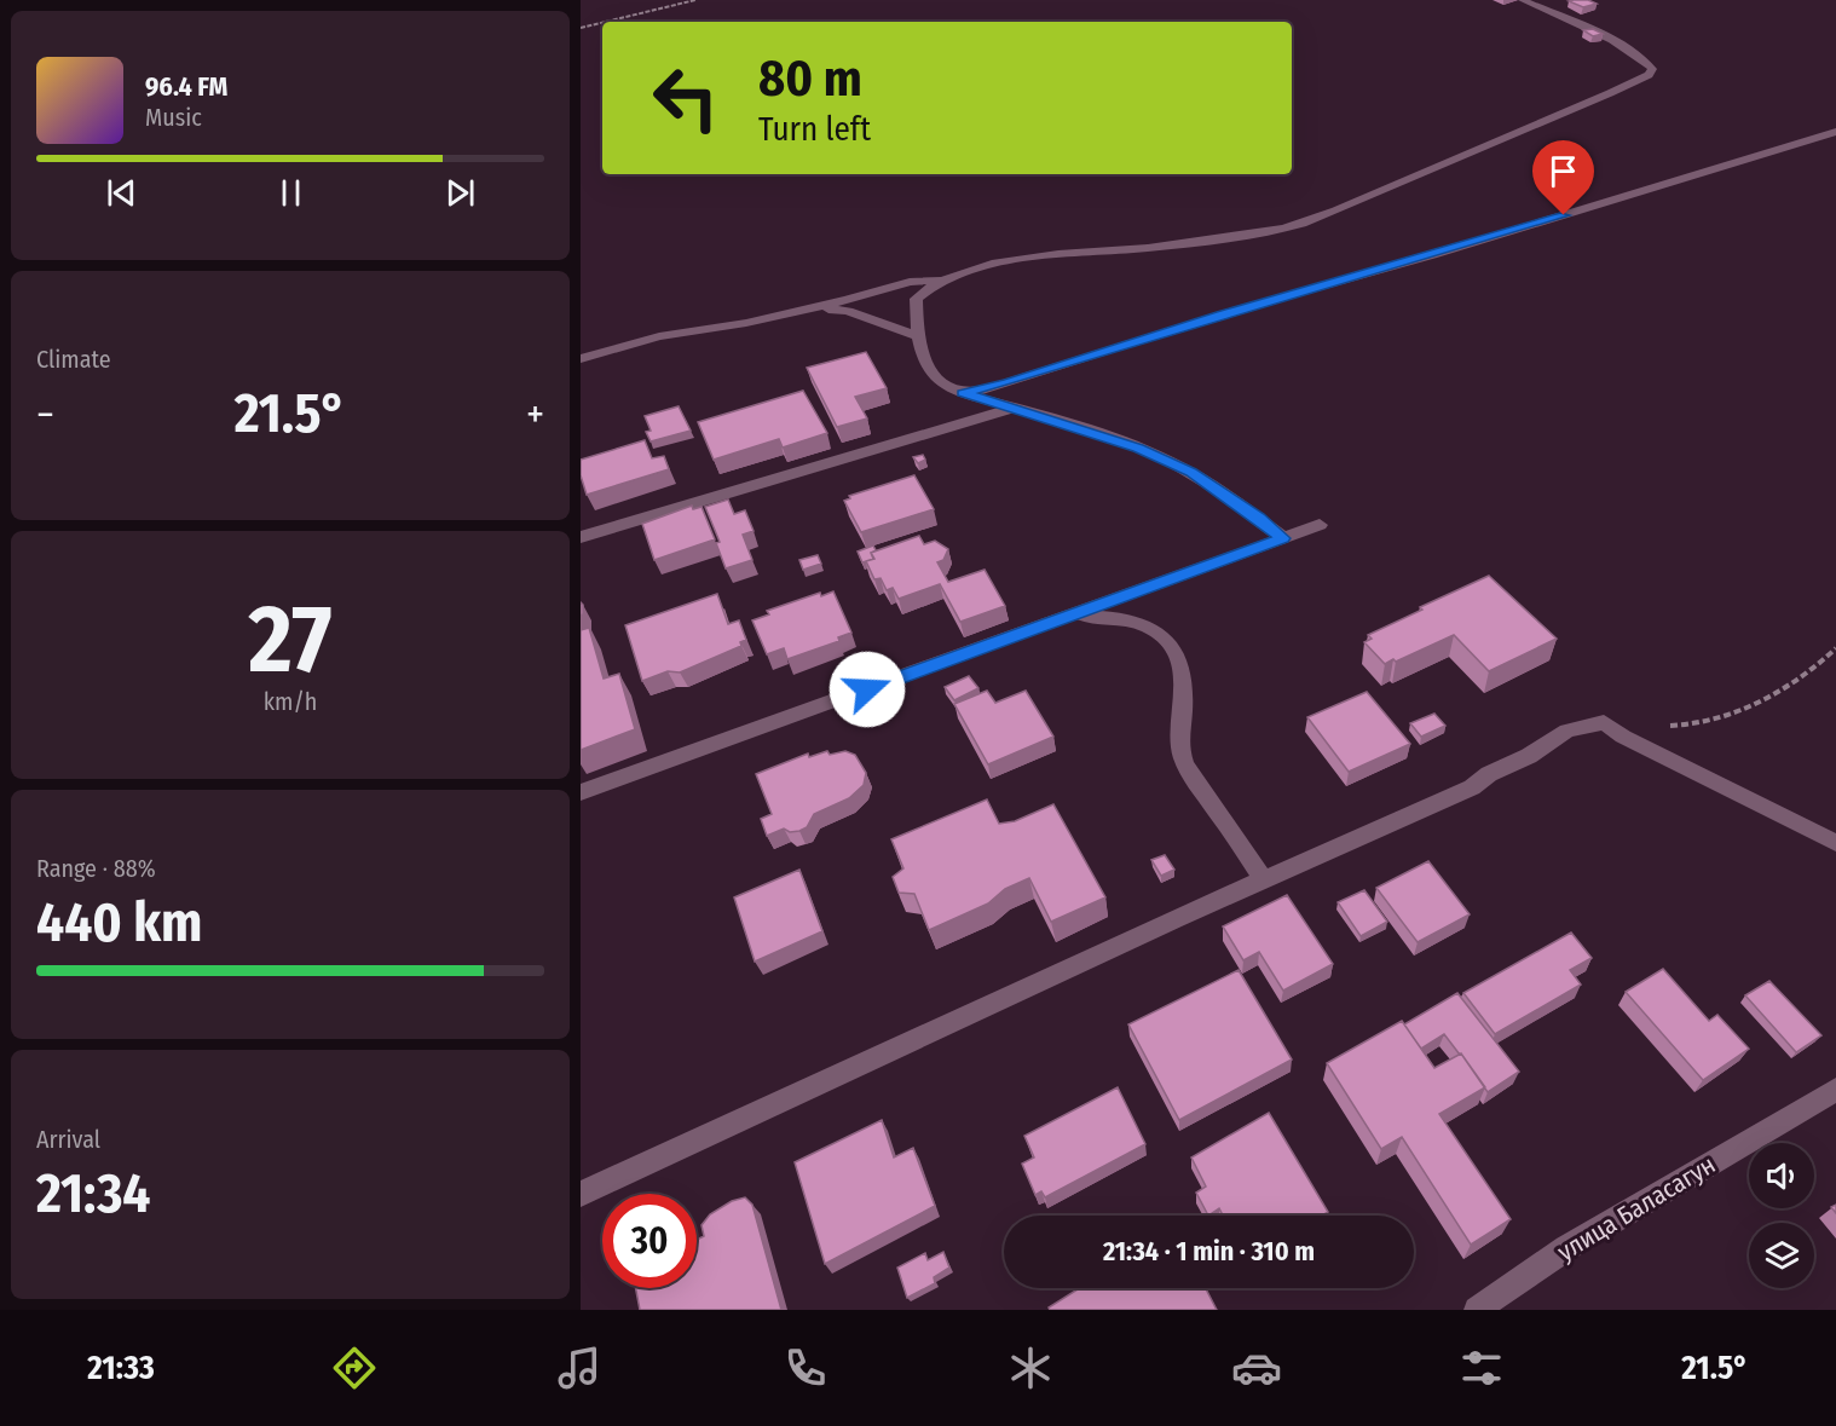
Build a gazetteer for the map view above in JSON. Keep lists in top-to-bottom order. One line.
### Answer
{"streets":{"street":["улица Баласагун"]},"page":{"turn":["80 m","Turn left"],"song":["96.4 FM","Music"],"tile":["Climate",["27","km/h"],["Range · 88%","440 km"],["Arrival","21:34"]],"heat":["−","21.5°","+"],"limit":"30","trip":"21:34 · 1 min · 310 m","tabs":["21:33","21.5°"]}}
